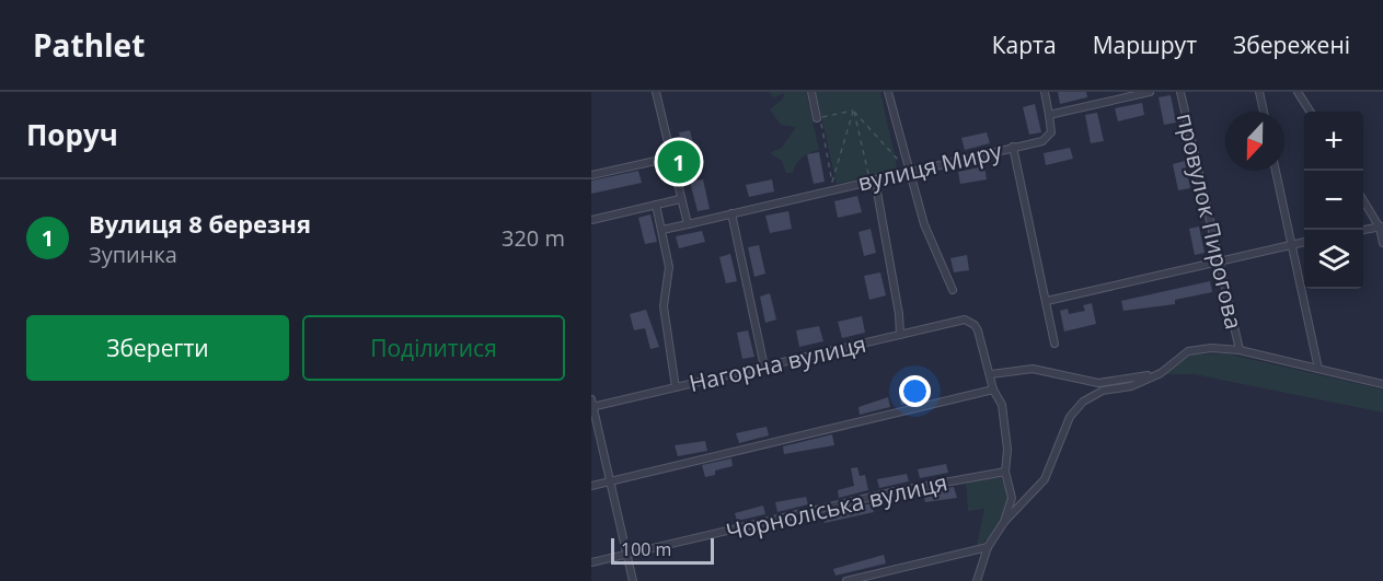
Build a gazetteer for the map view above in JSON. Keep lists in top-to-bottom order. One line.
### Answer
{"streets":{"street":["вулиця Миру","провулок Пирогова","Нагорна вулиця","Чорноліська вулиця"]},"scale_bar":"100 m","north":"bottom","page":{"header":"Pathlet","nav":["Карта","Маршрут","Збережені"],"heading":"Поруч","map_buttons":["+","−"],"pins":"1","list":[{"mark":"1","name":"Вулиця 8 березня","note":"Зупинка","value":"320 m"}],"buttons":["Зберегти","Поділитися"],"scale":"100 m"}}
